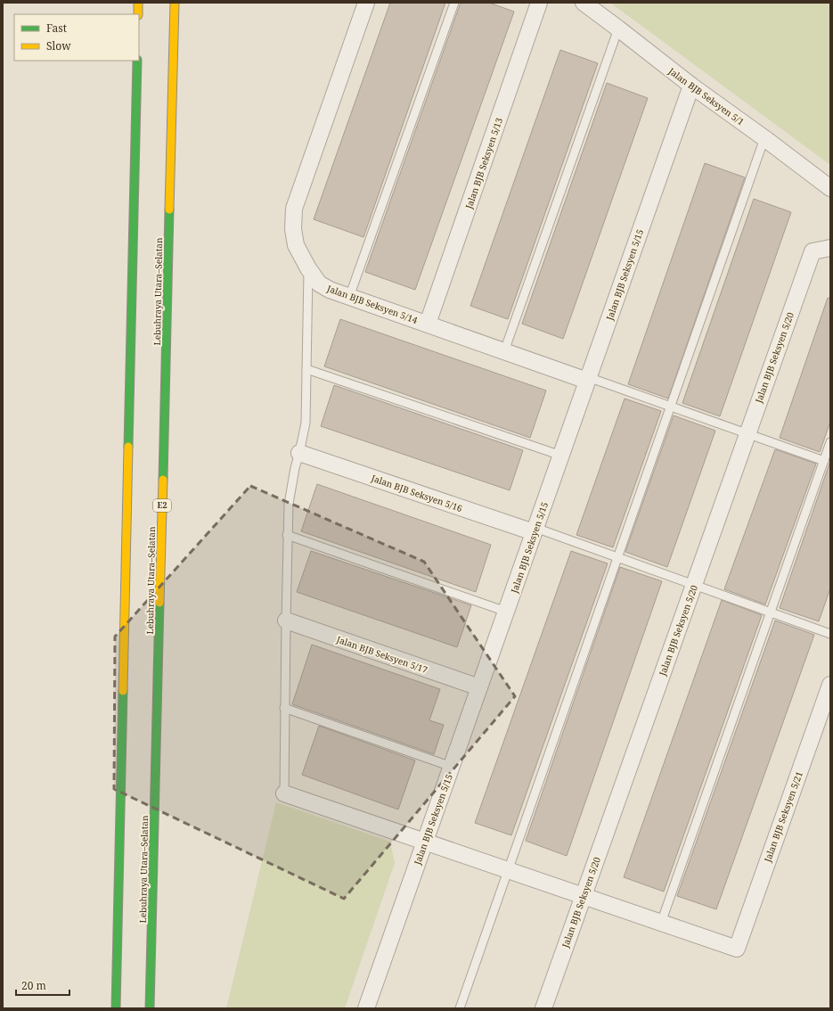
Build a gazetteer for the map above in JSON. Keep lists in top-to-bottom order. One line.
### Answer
{"streets":{"highway":["Lebuhraya Utara–Selatan","E2"],"street":["Jalan BJB Seksyen 5/1","Jalan BJB Seksyen 5/13","Jalan BJB Seksyen 5/15","Jalan BJB Seksyen 5/14","Jalan BJB Seksyen 5/20","Jalan BJB Seksyen 5/16","Jalan BJB Seksyen 5/17","Jalan BJB Seksyen 5/21"]},"crossings":[["Jalan BJB Seksyen 5/1","Jalan BJB Seksyen 5/15"],["Jalan BJB Seksyen 5/13","Jalan BJB Seksyen 5/14"],["Jalan BJB Seksyen 5/15","Jalan BJB Seksyen 5/14"],["Jalan BJB Seksyen 5/15","Jalan BJB Seksyen 5/16"],["Jalan BJB Seksyen 5/15","Jalan BJB Seksyen 5/17"]],"legend":["Fast","Slow"],"scale_bar":"20 m"}
